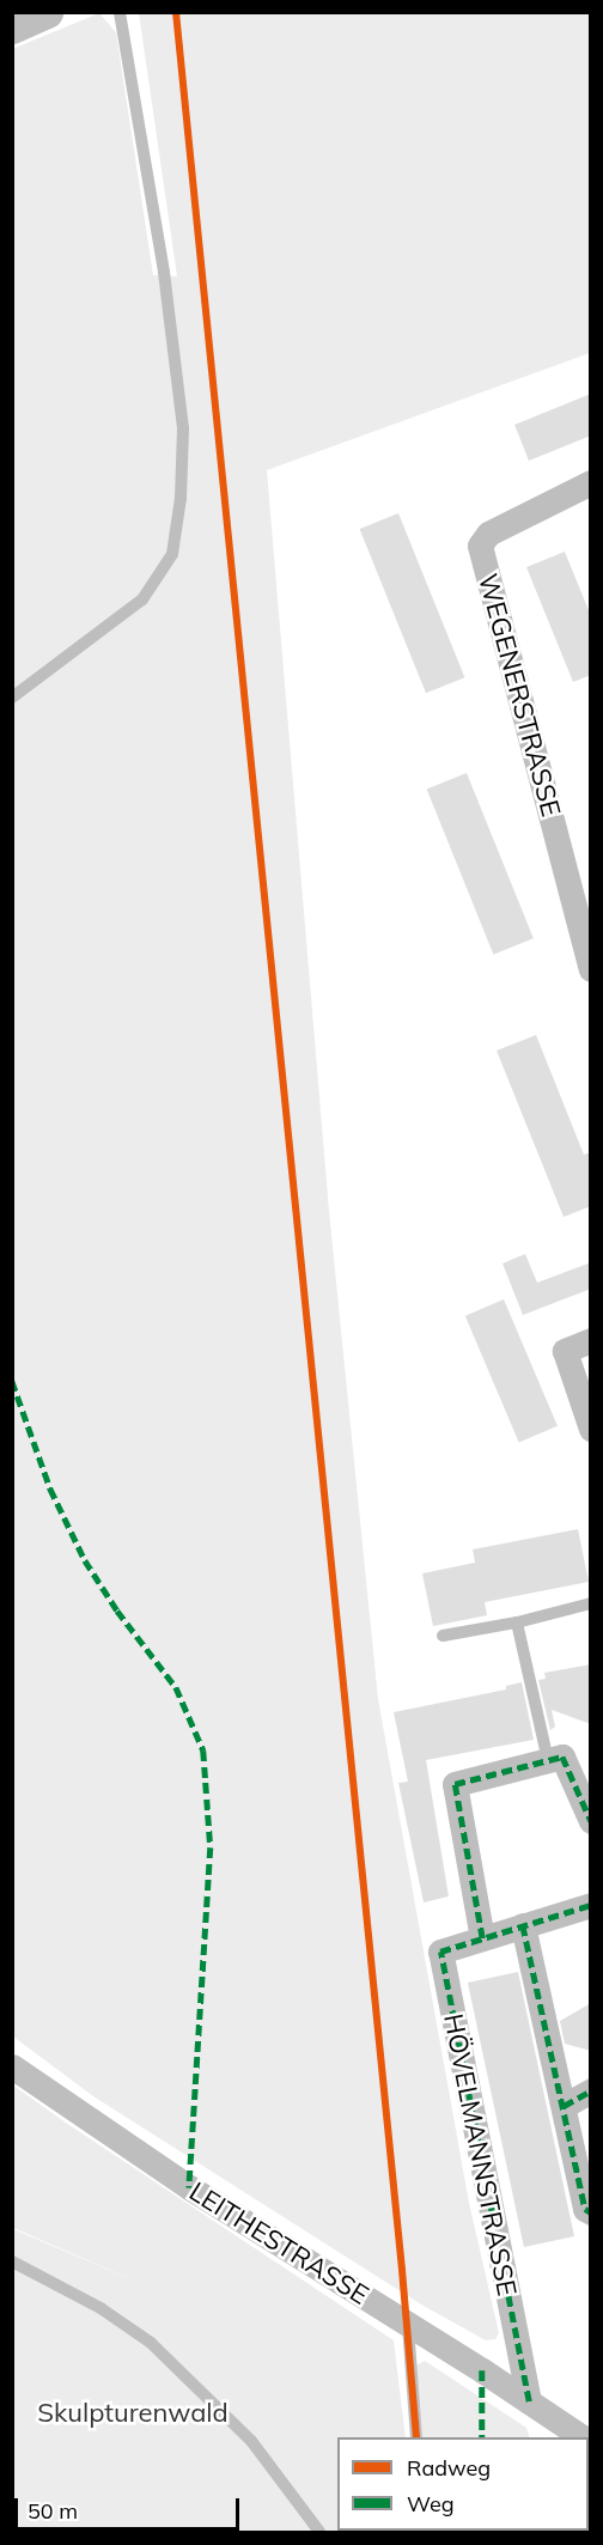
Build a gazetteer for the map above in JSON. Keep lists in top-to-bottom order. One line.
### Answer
{"streets":{"street":["WEGENERSTRASSE","HÖVELMANNSTRASSE","LEITHESTRASSE"]},"crossings":[["HÖVELMANNSTRASSE","LEITHESTRASSE"]],"parks":["Skulpturenwald"],"legend":["Radweg","Weg"],"scale_bar":"50 m"}
